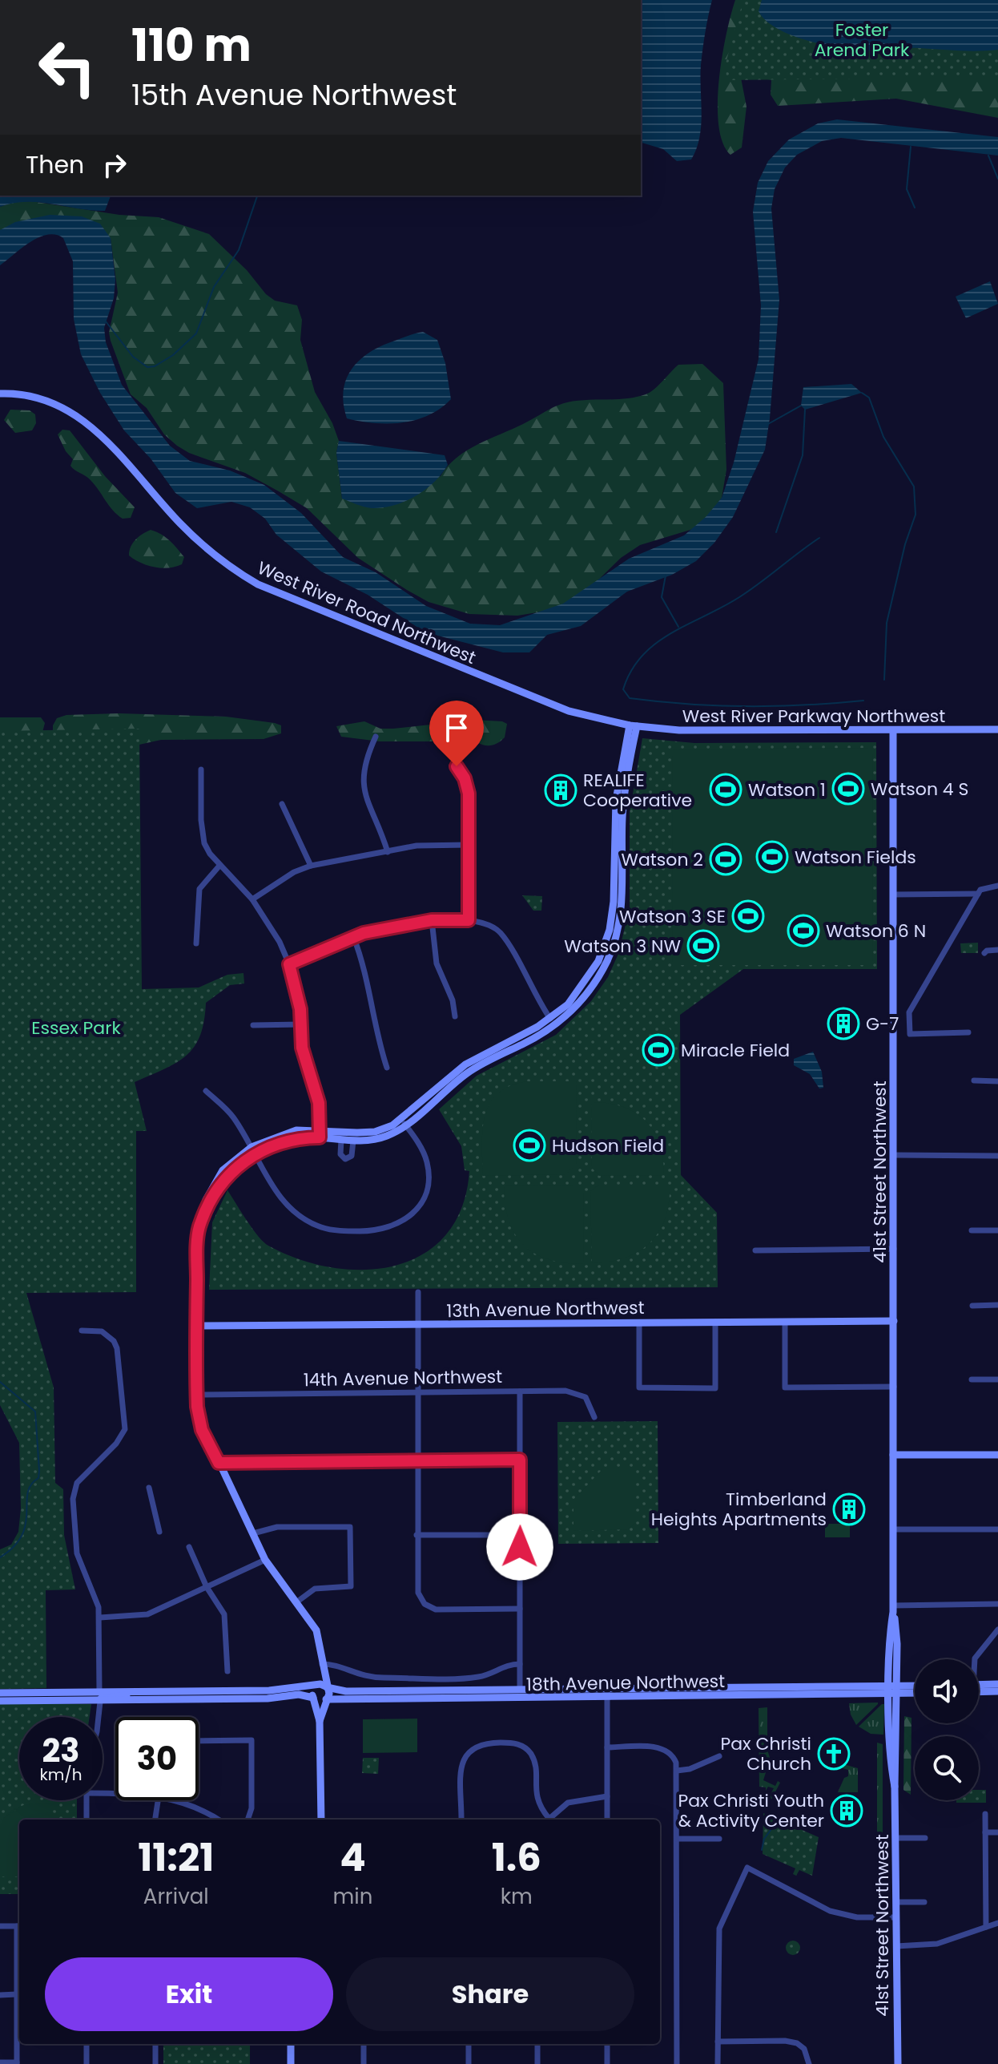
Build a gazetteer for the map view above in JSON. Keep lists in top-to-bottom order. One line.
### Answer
{"streets":{"main road":["West River Road Northwest","West River Parkway Northwest","41st Street Northwest","13th Avenue Northwest","18th Avenue Northwest"],"street":["14th Avenue Northwest"]},"crossings":[["West River Road Northwest","West River Parkway Northwest"],["West River Parkway Northwest","41st Street Northwest"],["41st Street Northwest","13th Avenue Northwest"],["41st Street Northwest","18th Avenue Northwest"]],"parks":["Foster Arend Park","Essex Park"],"places":{"sports":["Watson 4 S","Watson 1","Watson Fields","Watson 2","Watson 3 SE","Watson 6 N","Watson 3 NW","Miracle Field","Hudson Field"],"building":["REALIFE Cooperative","G-7","Timberland Heights Apartments","Pax Christi Youth & Activity Center"],"church":["Pax Christi Church"]},"page":{"turn":["110 m","15th Avenue Northwest"],"then":"Then","speed":"23 km/h","limit":"30","eta":["11:21","Arrival","4","min","1.6","km"],"buttons":["Exit","Share"]}}
